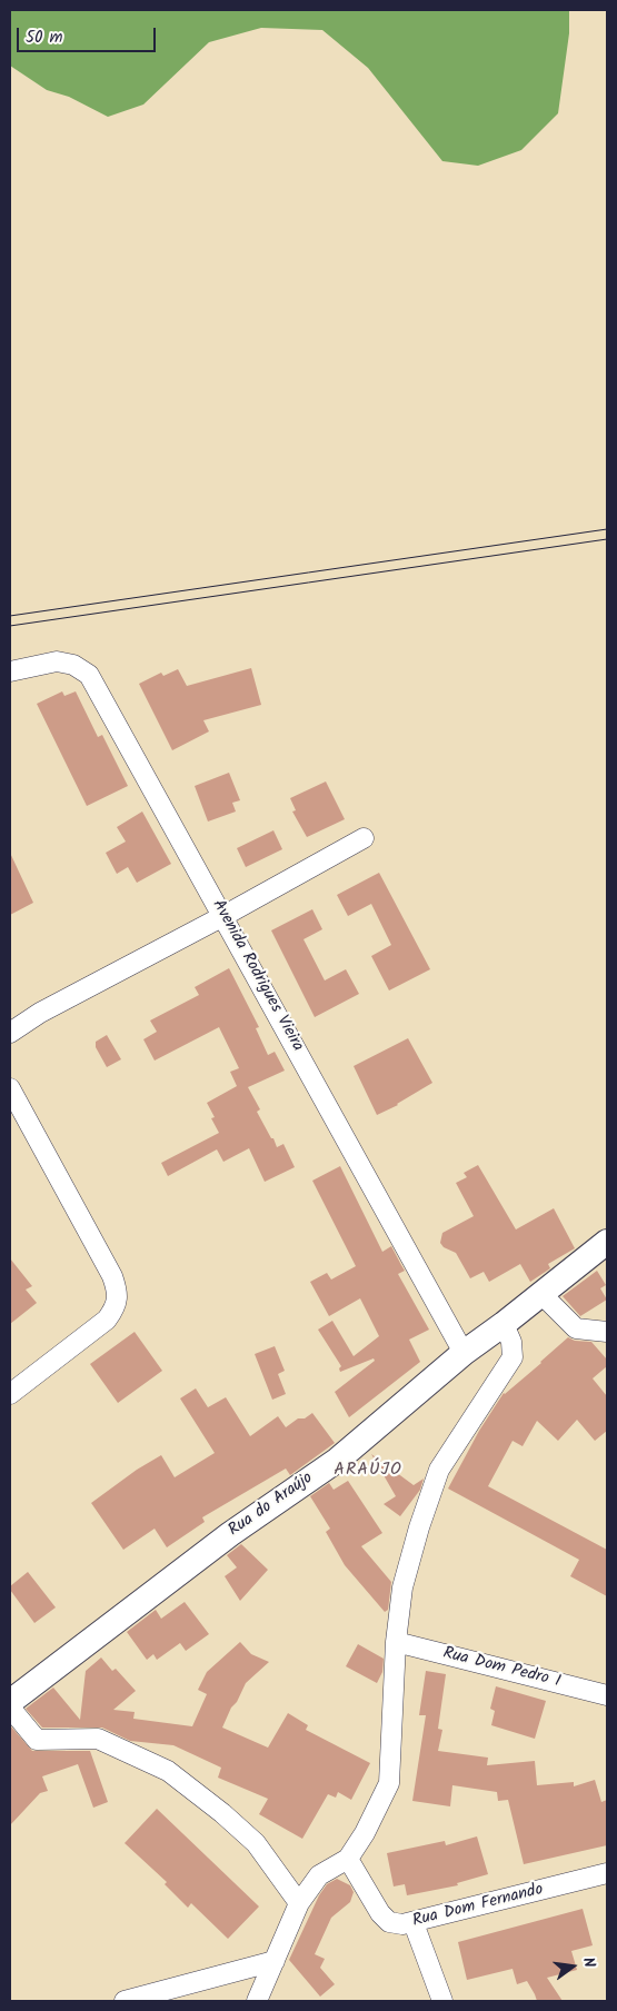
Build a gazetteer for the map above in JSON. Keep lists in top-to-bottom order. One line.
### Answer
{"streets":{"main road":["Rua do Araújo"],"street":["Avenida Rodrigues Vieira","Rua Dom Pedro I","Rua Dom Fernando"]},"crossings":[["Avenida Rodrigues Vieira","Rua do Araújo"]],"districts":["ARAÚJO"],"scale_bar":"50 m","north":"right"}
